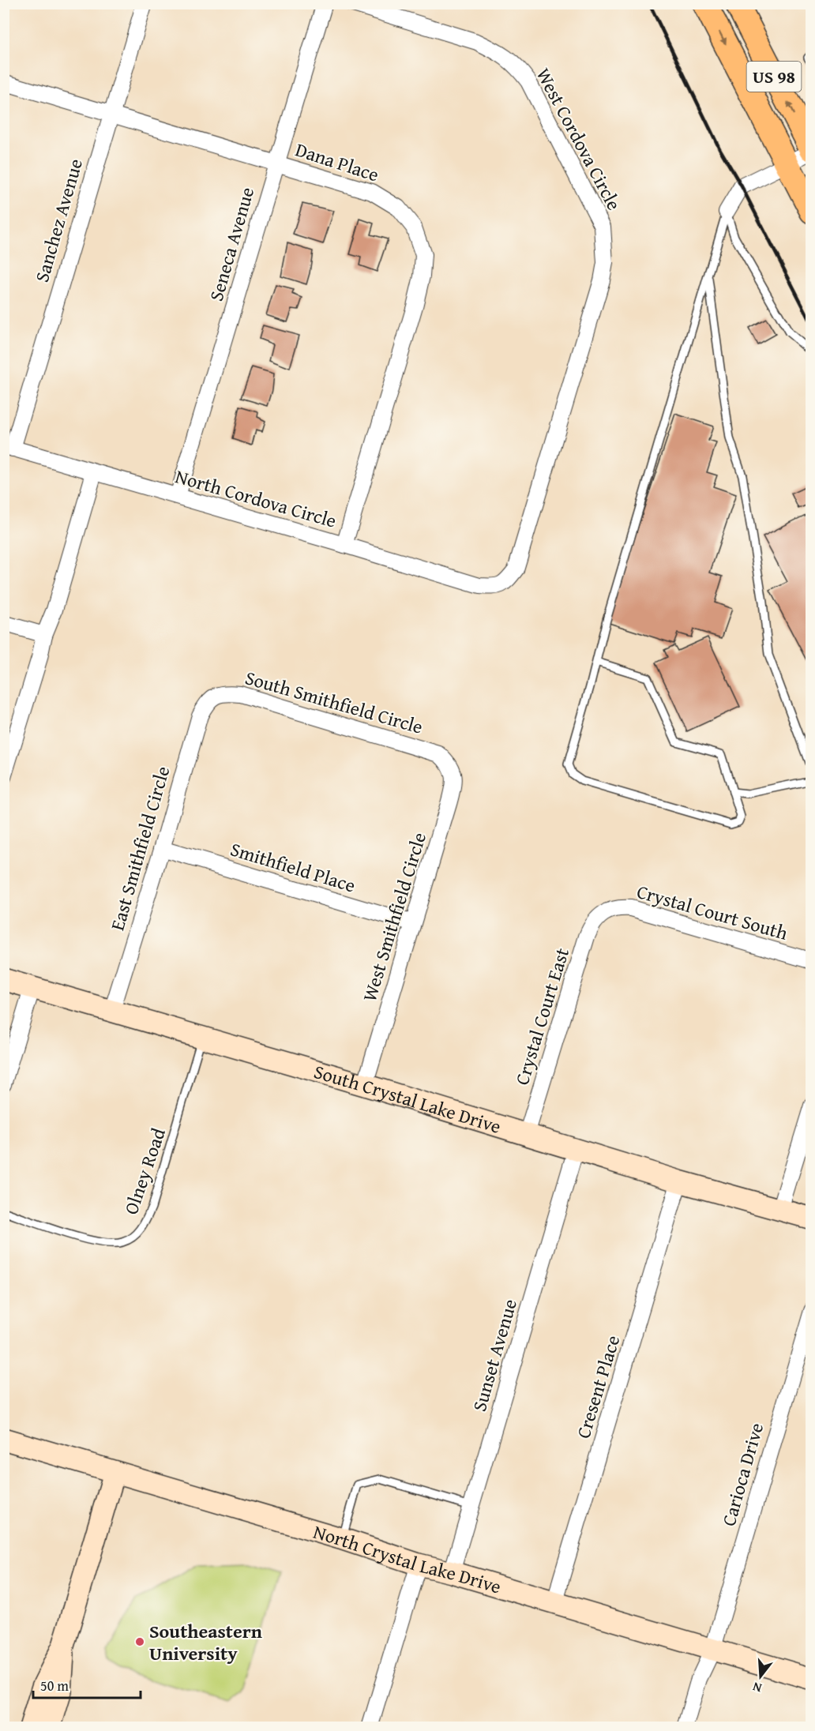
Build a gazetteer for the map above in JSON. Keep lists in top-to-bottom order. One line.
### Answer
{"streets":{"main road":["US 98"],"street":["West Cordova Circle","Dana Place","Sanchez Avenue","Seneca Avenue","North Cordova Circle","South Smithfield Circle","East Smithfield Circle","Smithfield Place","Crystal Court South","West Smithfield Circle","Crystal Court East","South Crystal Lake Drive","Sunset Avenue","Cresent Place","Carioca Drive","North Crystal Lake Drive"],"lane":["Olney Road"]},"crossings":[["West Cordova Circle","North Cordova Circle"],["Dana Place","Sanchez Avenue"],["Dana Place","Seneca Avenue"],["Dana Place","North Cordova Circle"],["Sanchez Avenue","North Cordova Circle"],["Seneca Avenue","North Cordova Circle"],["South Smithfield Circle","East Smithfield Circle"],["South Smithfield Circle","West Smithfield Circle"],["East Smithfield Circle","Smithfield Place"],["East Smithfield Circle","South Crystal Lake Drive"],["Smithfield Place","West Smithfield Circle"],["Crystal Court South","Crystal Court East"],["West Smithfield Circle","South Crystal Lake Drive"],["Crystal Court East","South Crystal Lake Drive"],["South Crystal Lake Drive","Olney Road"],["South Crystal Lake Drive","Sunset Avenue"],["South Crystal Lake Drive","Cresent Place"],["Sunset Avenue","North Crystal Lake Drive"],["Cresent Place","North Crystal Lake Drive"],["Carioca Drive","North Crystal Lake Drive"]],"places":["Southeastern University"],"scale_bar":"50 m","north":"bottom"}
